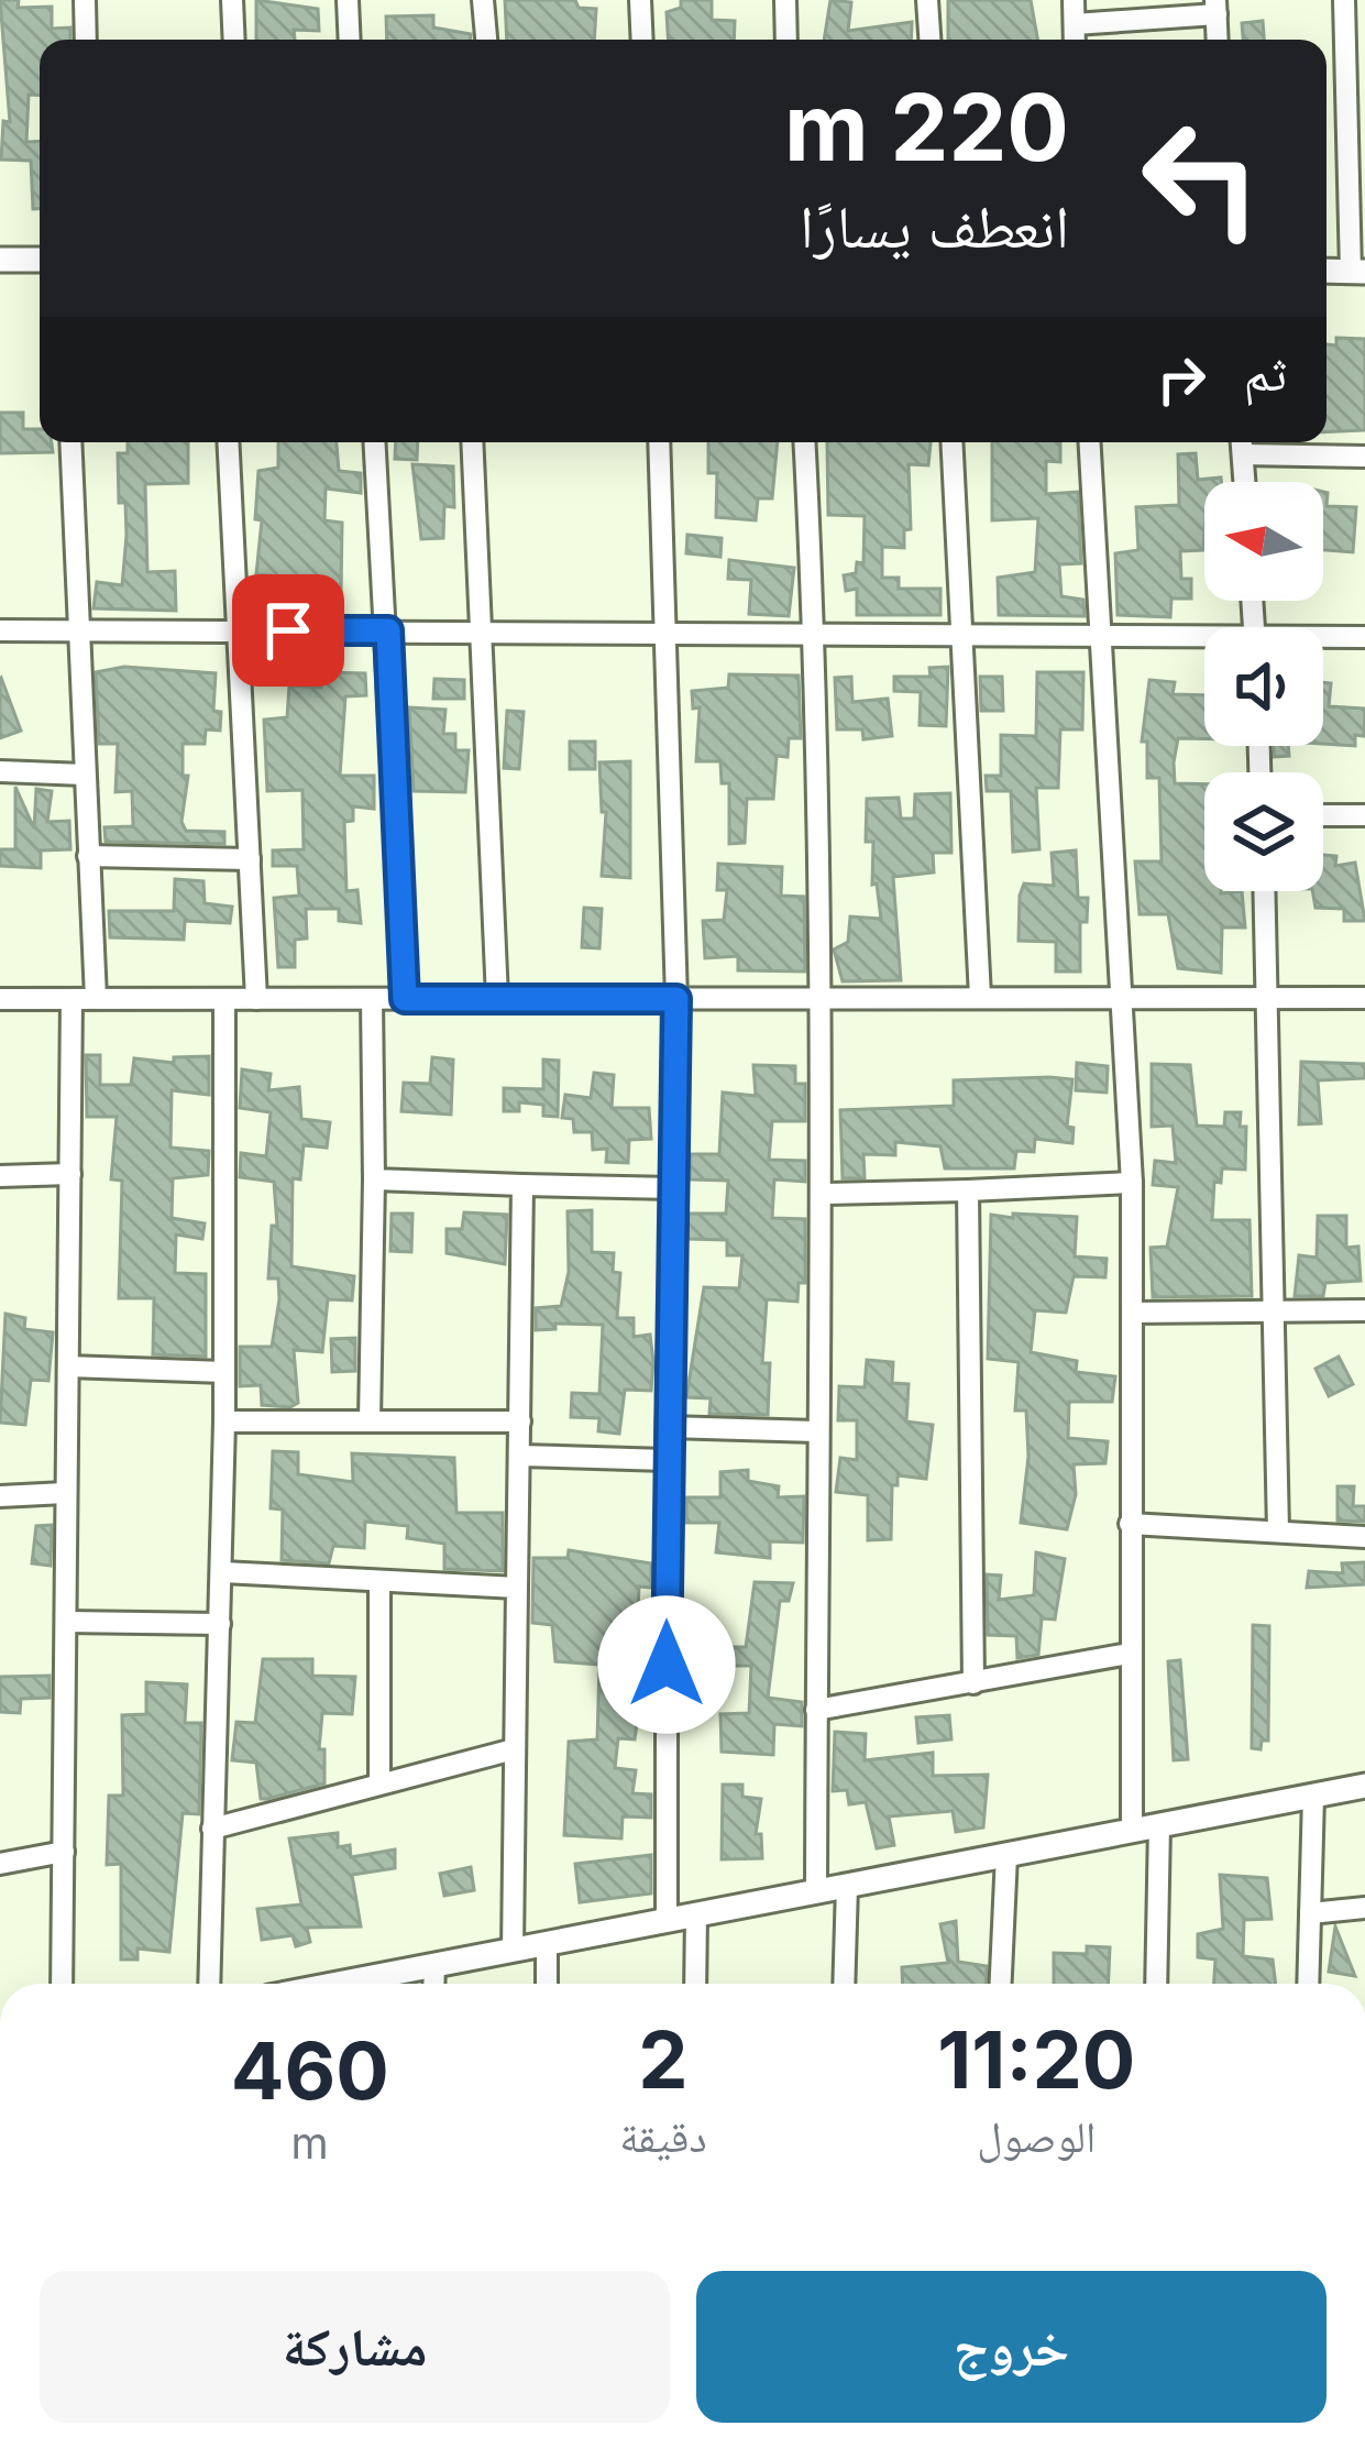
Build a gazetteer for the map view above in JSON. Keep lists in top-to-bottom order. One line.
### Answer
{"north":"left","page":{"turn":["220 m","انعطف يسارًا"],"then":"ثم","eta":["11:20","الوصول","2","دقيقة","460","m"],"buttons":["خروج","مشاركة"]}}
